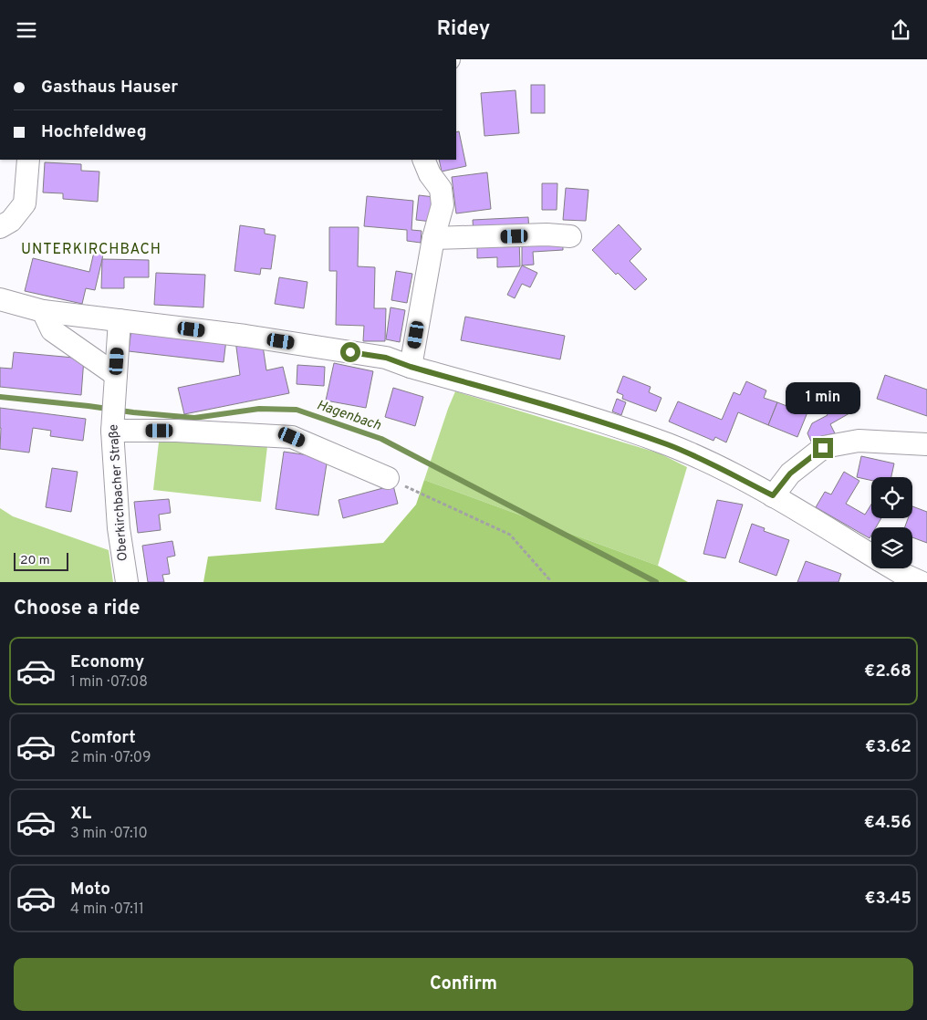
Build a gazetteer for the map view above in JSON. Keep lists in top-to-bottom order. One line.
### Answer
{"streets":{"street":["Oberkirchbacher Straße"]},"districts":["UNTERKIRCHBACH"],"water":["Hagenbach"],"scale_bar":"20 m","page":{"header":"Ridey","banner":["Gasthaus Hauser","Hochfeldweg"],"bubble":"1 min","scale":"20 m","heading":"Choose a ride","list":[{"name":"Economy","note":"1 min · 07:08","value":"€2.68"},{"name":"Comfort","note":"2 min · 07:09","value":"€3.62"},{"name":"XL","note":"3 min · 07:10","value":"€4.56"},{"name":"Moto","note":"4 min · 07:11","value":"€3.45"}],"buttons":"Confirm"}}
